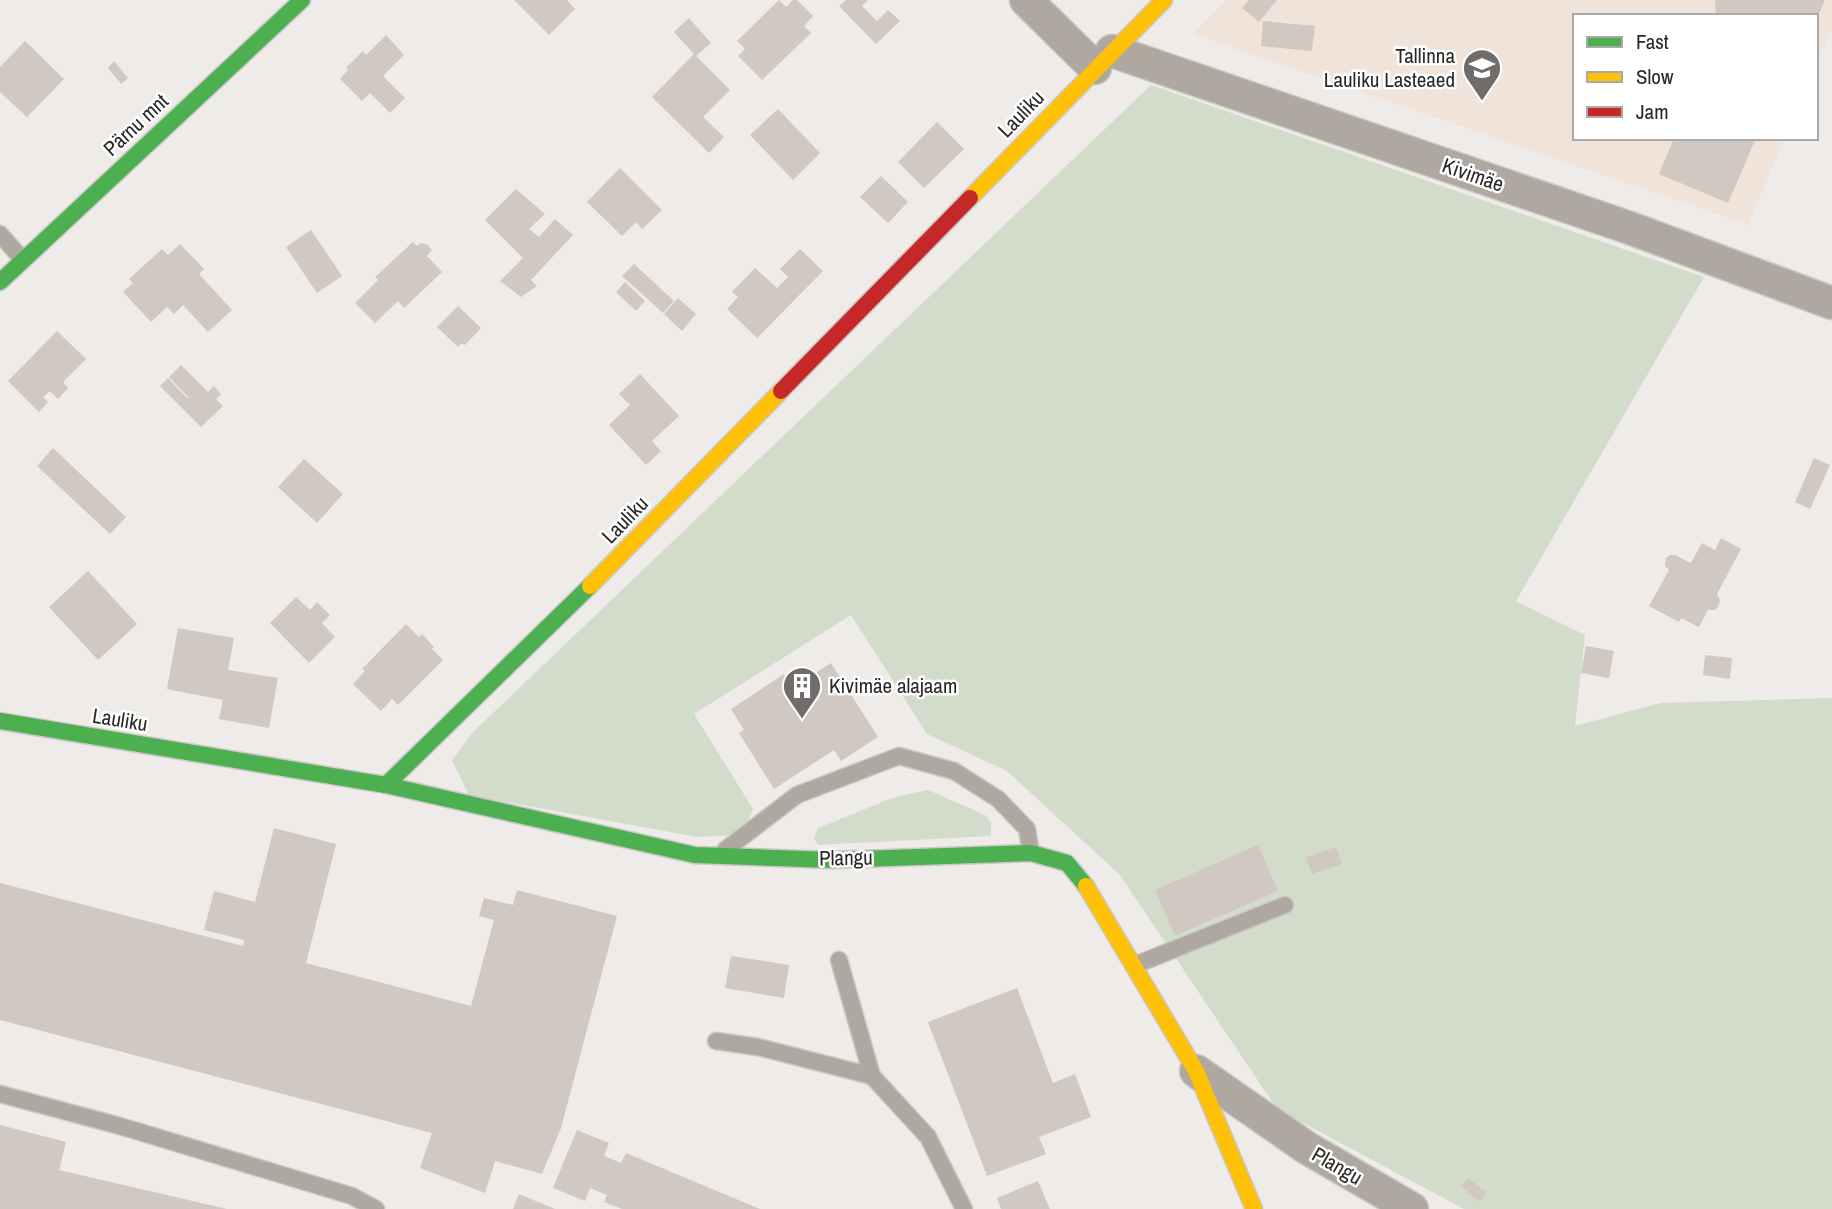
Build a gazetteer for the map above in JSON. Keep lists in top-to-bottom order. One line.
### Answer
{"streets":{"street":["Lauliku","Pärnu mnt","Kivimäe","Plangu"]},"crossings":[["Lauliku","Kivimäe"],["Lauliku","Plangu"]],"places":{"school or university":["Tallinna Lauliku Lasteaed"],"building":["Kivimäe alajaam"]},"legend":["Fast","Slow","Jam"]}
